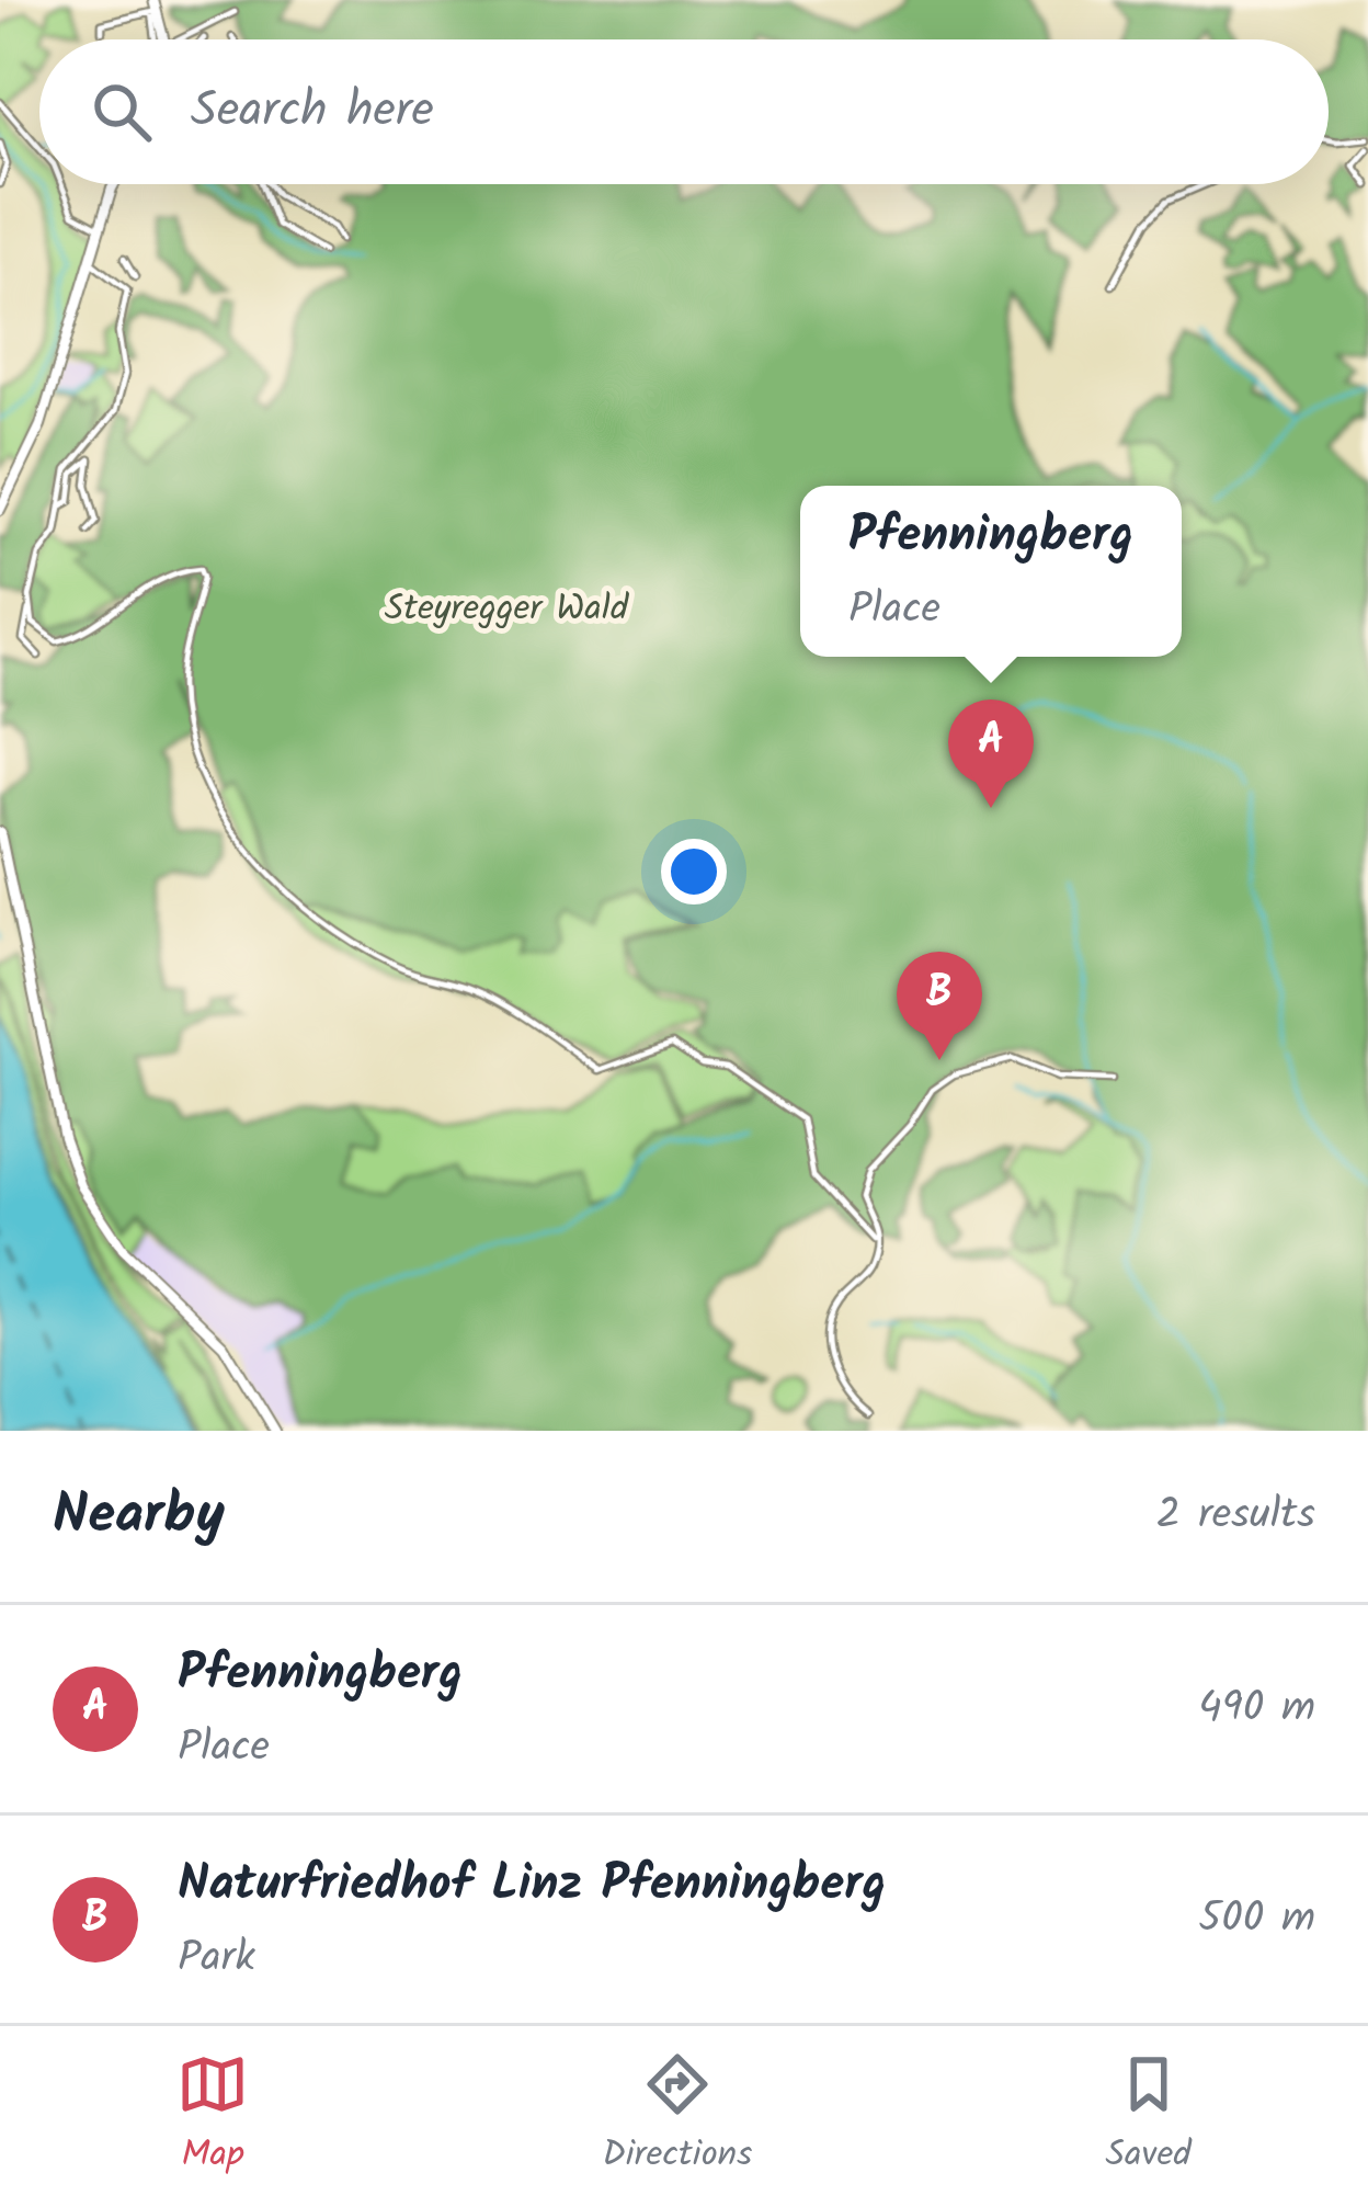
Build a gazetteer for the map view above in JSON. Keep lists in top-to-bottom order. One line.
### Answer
{"parks":["Steyregger Wald"],"page":{"search":"Search here","popup":["Pfenningberg","Place"],"pins":["A","B"],"heading":["Nearby","2 results"],"list":[{"mark":"A","name":"Pfenningberg","note":"Place","value":"490 m"},{"mark":"B","name":"Naturfriedhof Linz Pfenningberg","note":"Park","value":"500 m"}],"nav":["Map","Directions","Saved"]}}
